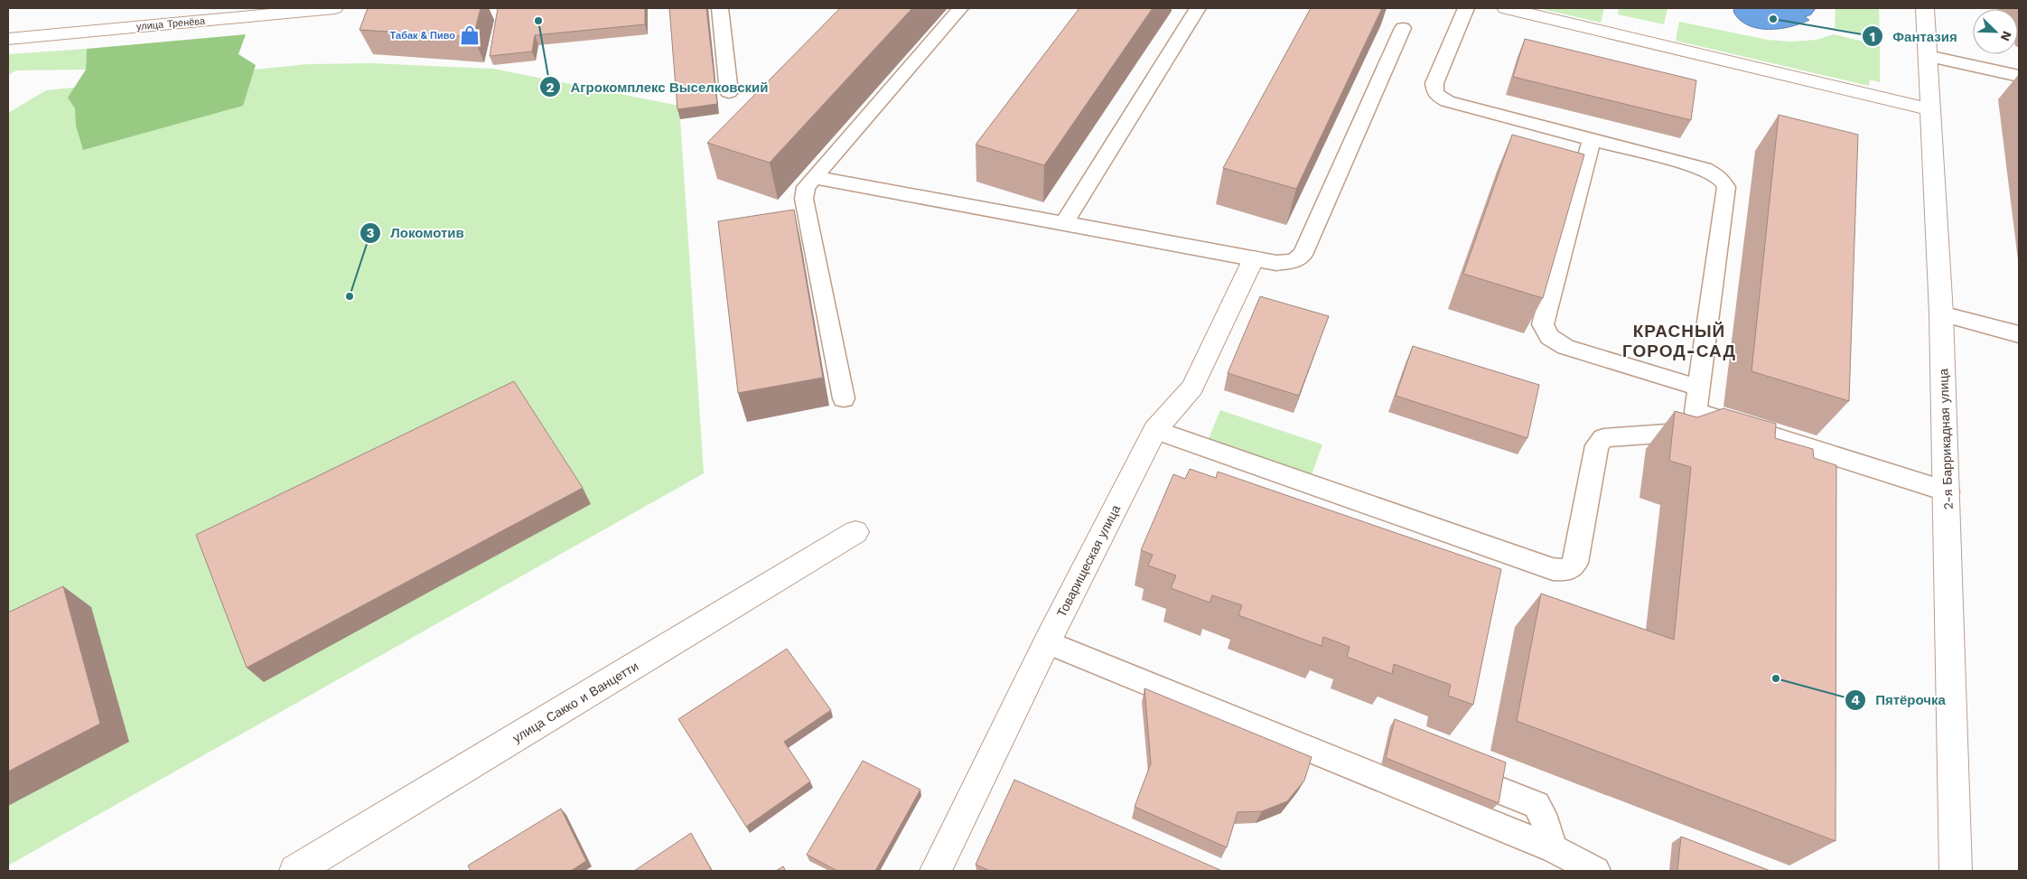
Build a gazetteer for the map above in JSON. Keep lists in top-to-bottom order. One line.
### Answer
{"streets":{"street":["улица Тренёва","2-я Баррикадная улица","Товарищеская улица","улица Сакко и Ванцетти"]},"districts":["КРАСНЫЙ ГОРОД-САД"],"places":{"other":["Фантазия","Агрокомплекс Выселковский","Локомотив","Пятёрочка"],"shop":["Табак & Пиво"]},"north":"bottom right"}
